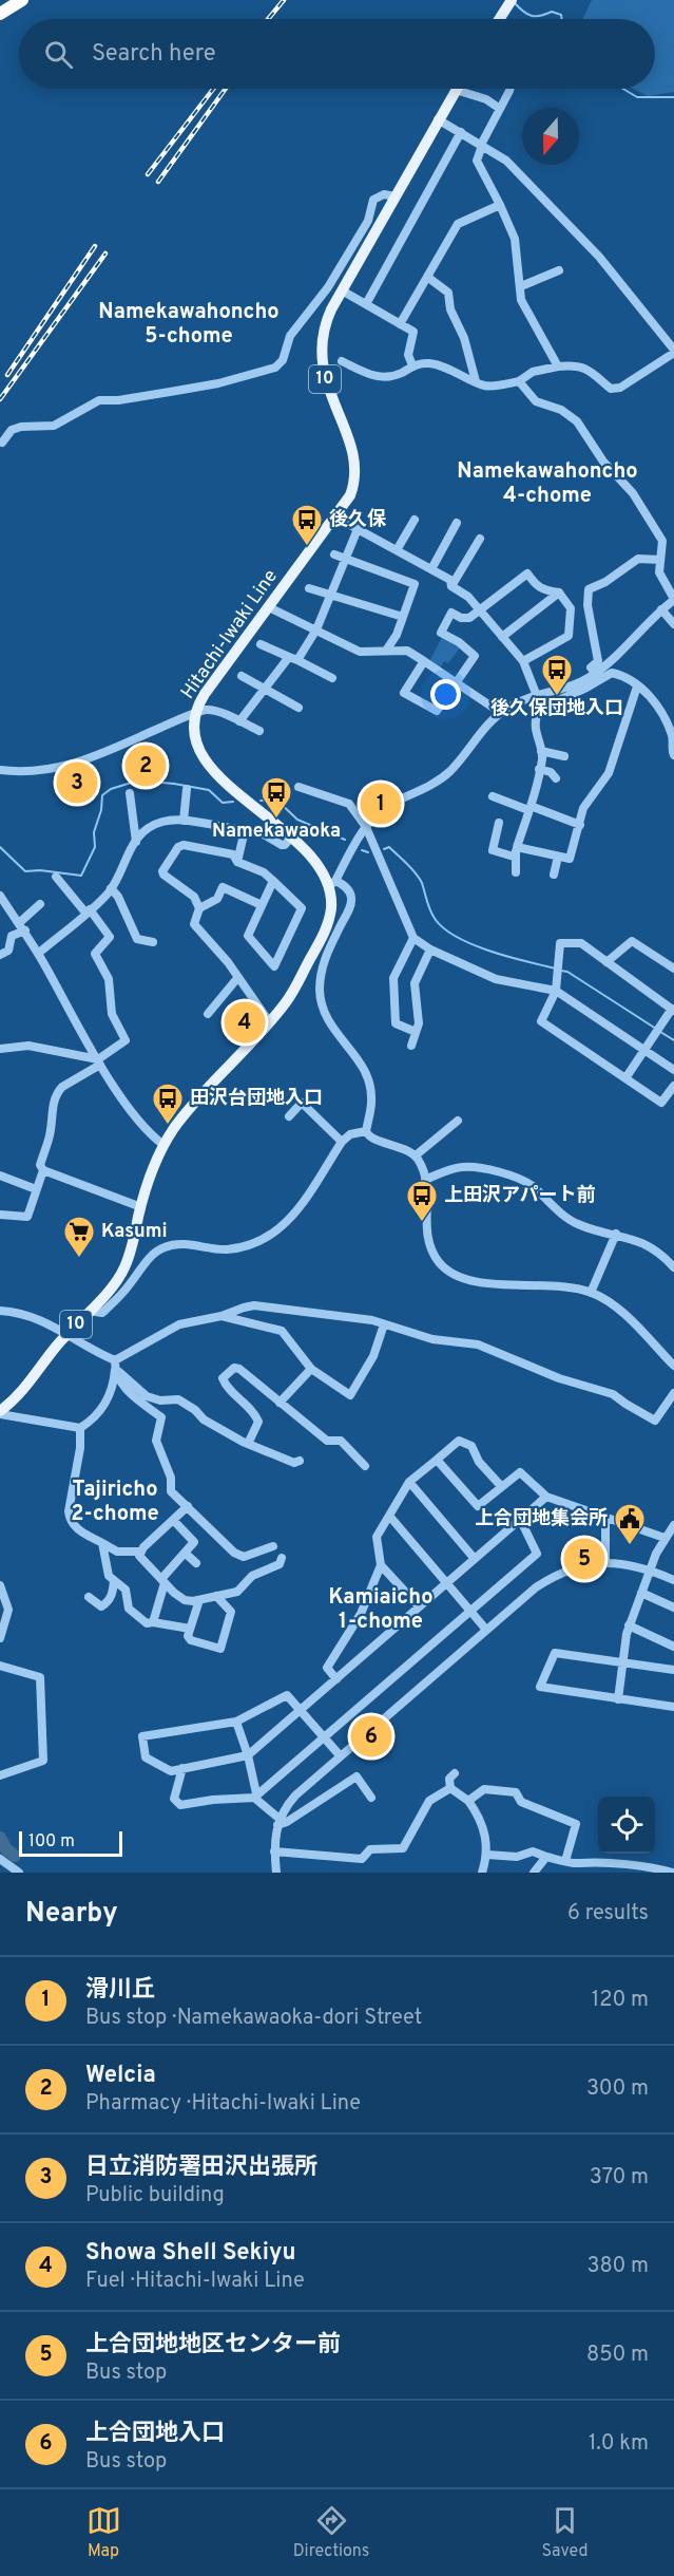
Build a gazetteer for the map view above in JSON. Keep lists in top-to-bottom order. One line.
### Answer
{"streets":{"main road":["10","Hitachi-Iwaki Line"]},"crossings":[["10","Hitachi-Iwaki Line"]],"districts":["Namekawahoncho 5-chome","Namekawahoncho 4-chome","Tajiricho 2-chome","Kamiaicho 1-chome"],"places":{"bus stop":["後久保","後久保団地入口","Namekawaoka","田沢台団地入口","上田沢アパート前"],"supermarket":["Kasumi"],"public building":["上合団地集会所"]},"scale_bar":"100 m","north":"bottom","page":{"search":"Search here","pins":["2","3","1","4","5","6"],"scale":"100 m","heading":["Nearby","6 results"],"list":[{"mark":"1","name":"滑川丘","note":"Bus stop · Namekawaoka-dori Street","value":"120 m"},{"mark":"2","name":"Welcia","note":"Pharmacy · Hitachi-Iwaki Line","value":"300 m"},{"mark":"3","name":"日立消防署田沢出張所","note":"Public building","value":"370 m"},{"mark":"4","name":"Showa Shell Sekiyu","note":"Fuel · Hitachi-Iwaki Line","value":"380 m"},{"mark":"5","name":"上合団地地区センター前","note":"Bus stop","value":"850 m"},{"mark":"6","name":"上合団地入口","note":"Bus stop","value":"1.0 km"}],"nav":["Map","Directions","Saved"]}}
